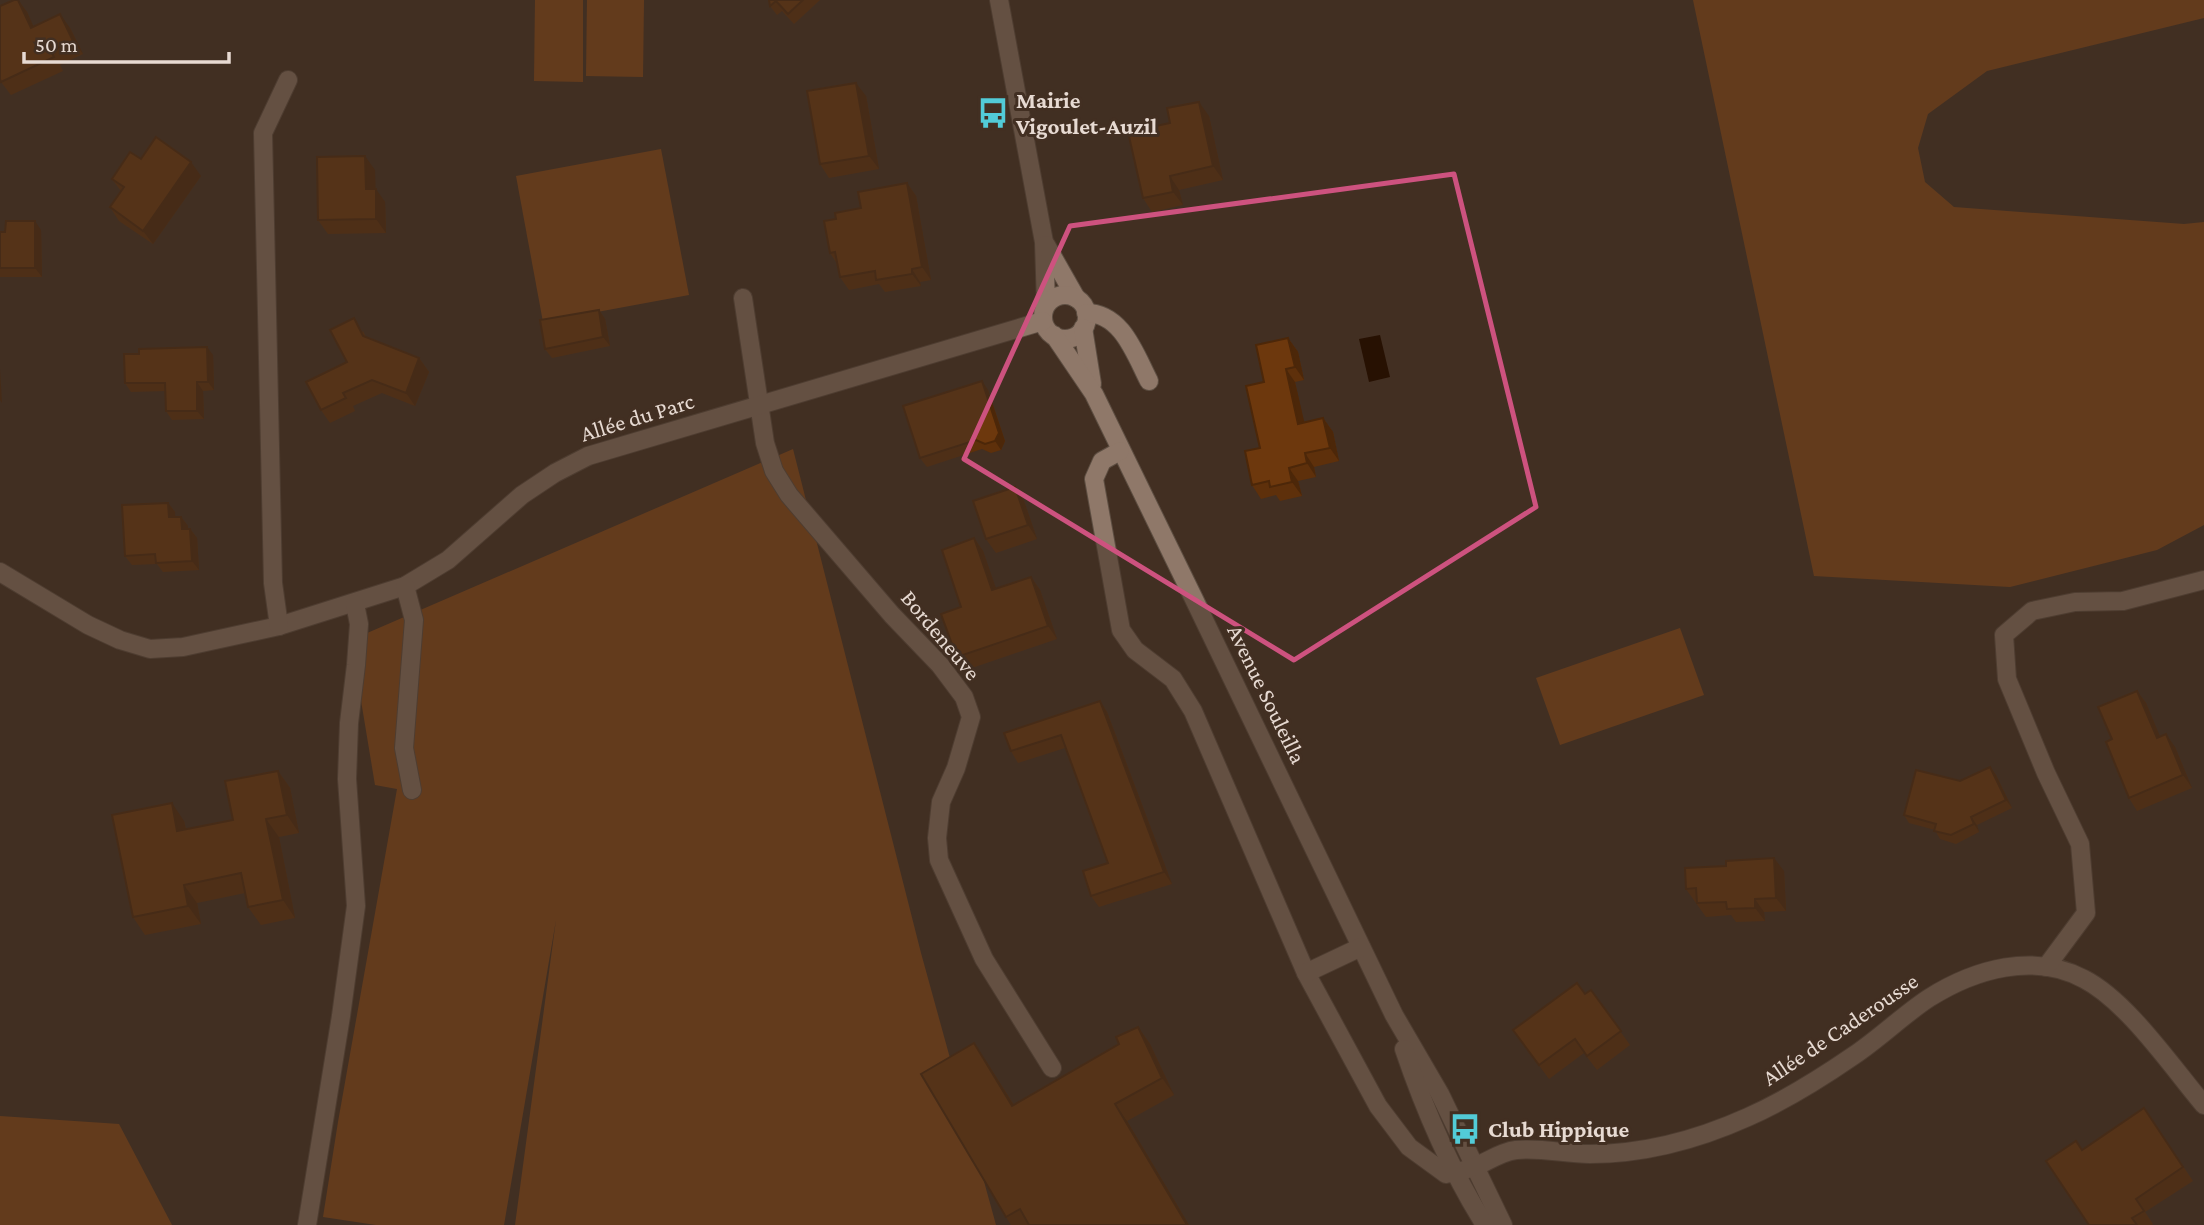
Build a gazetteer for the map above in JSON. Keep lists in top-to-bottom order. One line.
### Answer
{"streets":{"street":["Allée du Parc","Bordeneuve","Avenue Souleilla","Allée de Caderousse"]},"crossings":[["Allée du Parc","Bordeneuve"],["Allée du Parc","Avenue Souleilla"],["Avenue Souleilla","Allée de Caderousse"]],"places":{"bus stop":["Mairie Vigoulet-Auzil","Club Hippique"]},"scale_bar":"50 m"}
